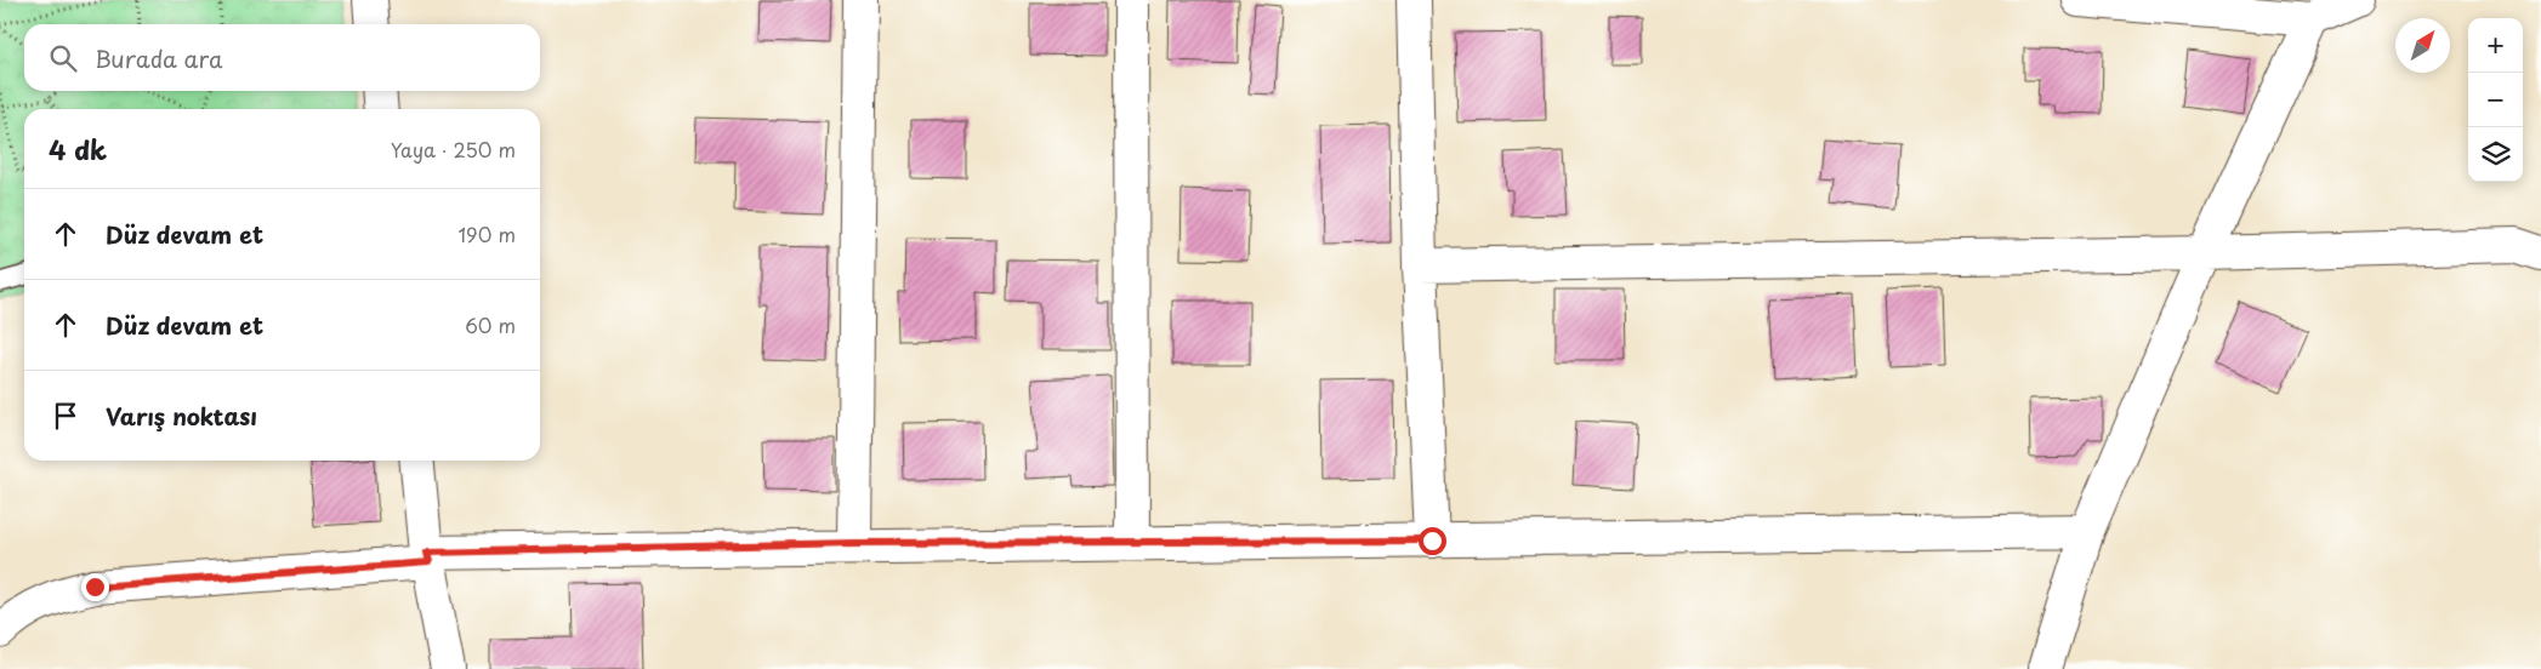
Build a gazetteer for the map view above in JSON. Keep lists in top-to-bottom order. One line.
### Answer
{"north":"top right","page":{"map_buttons":["+","−"],"search":"Burada ara","heading":["4 dk","Yaya · 250 m"],"list":[["Düz devam et","190 m"],["Düz devam et","60 m"],"Varış noktası"]}}
